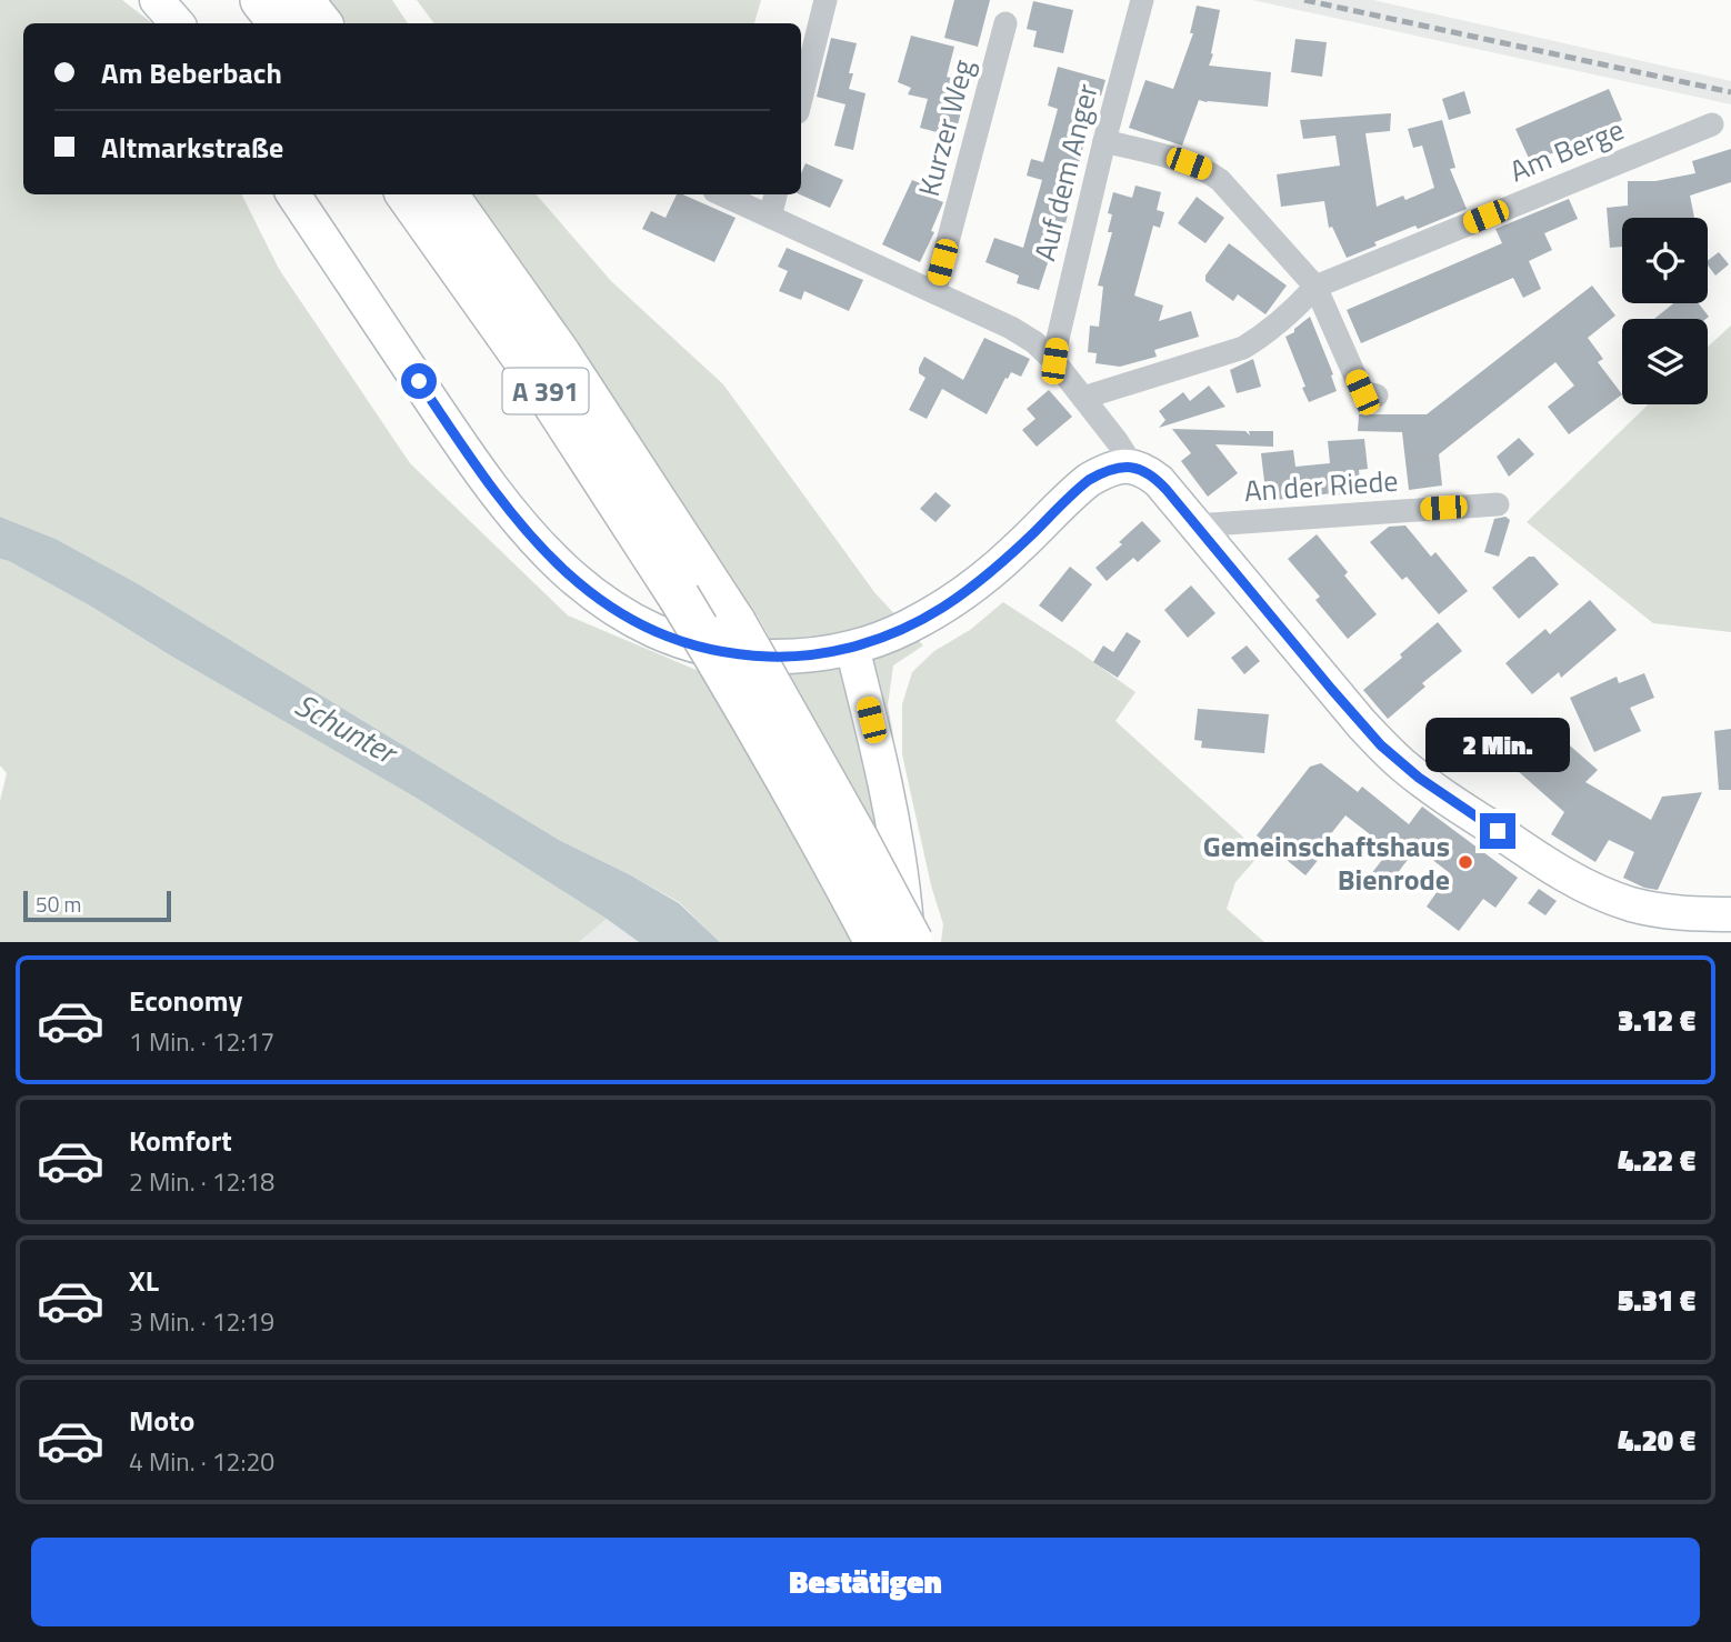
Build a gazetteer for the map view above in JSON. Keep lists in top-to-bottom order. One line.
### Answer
{"streets":{"highway":["A 391"],"street":["Kurzer Weg","Am Berge","Auf dem Anger","An der Riede"]},"water":["Schunter"],"places":["Gemeinschaftshaus Bienrode"],"scale_bar":"50 m","page":{"banner":["Am Beberbach","Altmarkstraße"],"bubble":"2 Min.","scale":"50 m","list":[{"name":"Economy","note":"1 Min. · 12:17","value":"3.12 €"},{"name":"Komfort","note":"2 Min. · 12:18","value":"4.22 €"},{"name":"XL","note":"3 Min. · 12:19","value":"5.31 €"},{"name":"Moto","note":"4 Min. · 12:20","value":"4.20 €"}],"buttons":"Bestätigen"}}
